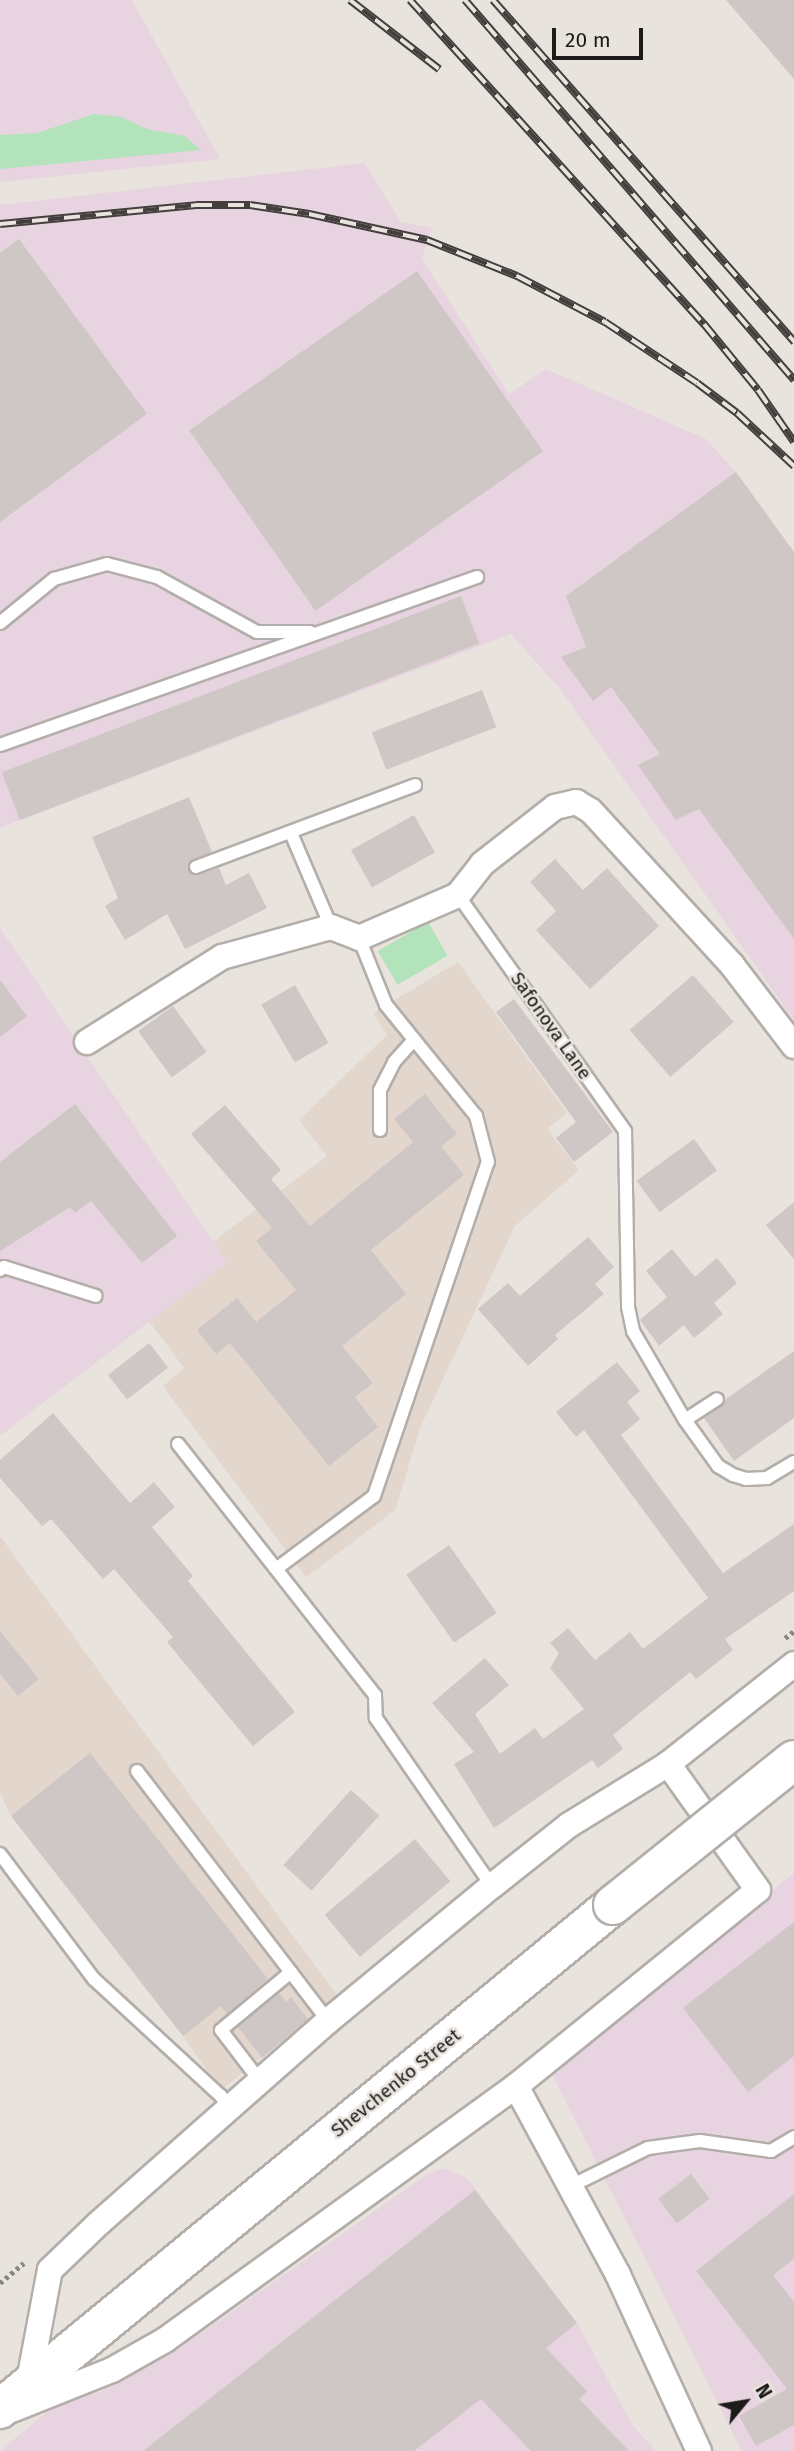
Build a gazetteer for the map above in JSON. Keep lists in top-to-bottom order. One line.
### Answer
{"streets":{"highway":["Shevchenko Street"],"lane":["Safonova Lane"]},"scale_bar":"20 m","north":"top right"}
